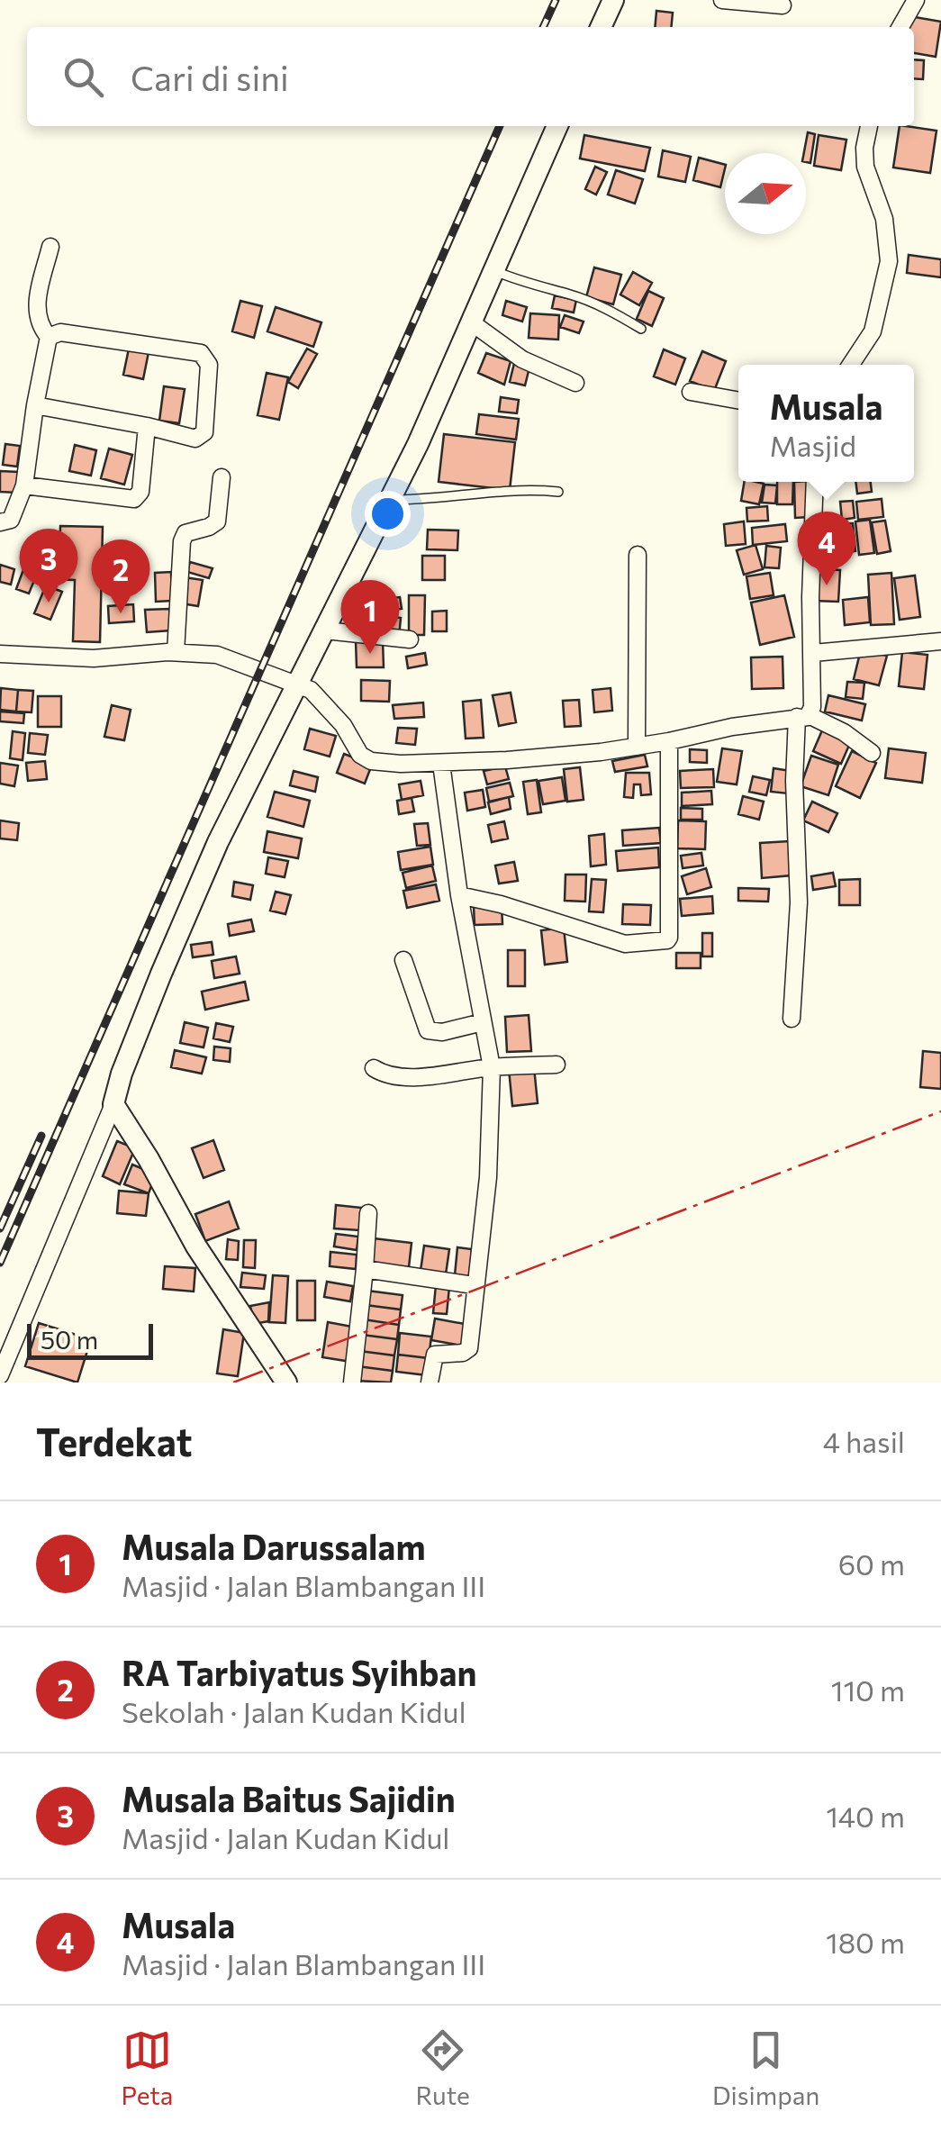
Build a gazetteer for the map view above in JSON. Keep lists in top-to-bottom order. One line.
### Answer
{"scale_bar":"50 m","north":"right","page":{"search":"Cari di sini","popup":["Musala","Masjid"],"pins":["4","3","2","1"],"scale":"50 m","heading":["Terdekat","4 hasil"],"list":[{"mark":"1","name":"Musala Darussalam","note":"Masjid · Jalan Blambangan III","value":"60 m"},{"mark":"2","name":"RA Tarbiyatus Syihban","note":"Sekolah · Jalan Kudan Kidul","value":"110 m"},{"mark":"3","name":"Musala Baitus Sajidin","note":"Masjid · Jalan Kudan Kidul","value":"140 m"},{"mark":"4","name":"Musala","note":"Masjid · Jalan Blambangan III","value":"180 m"}],"nav":["Peta","Rute","Disimpan"]}}
